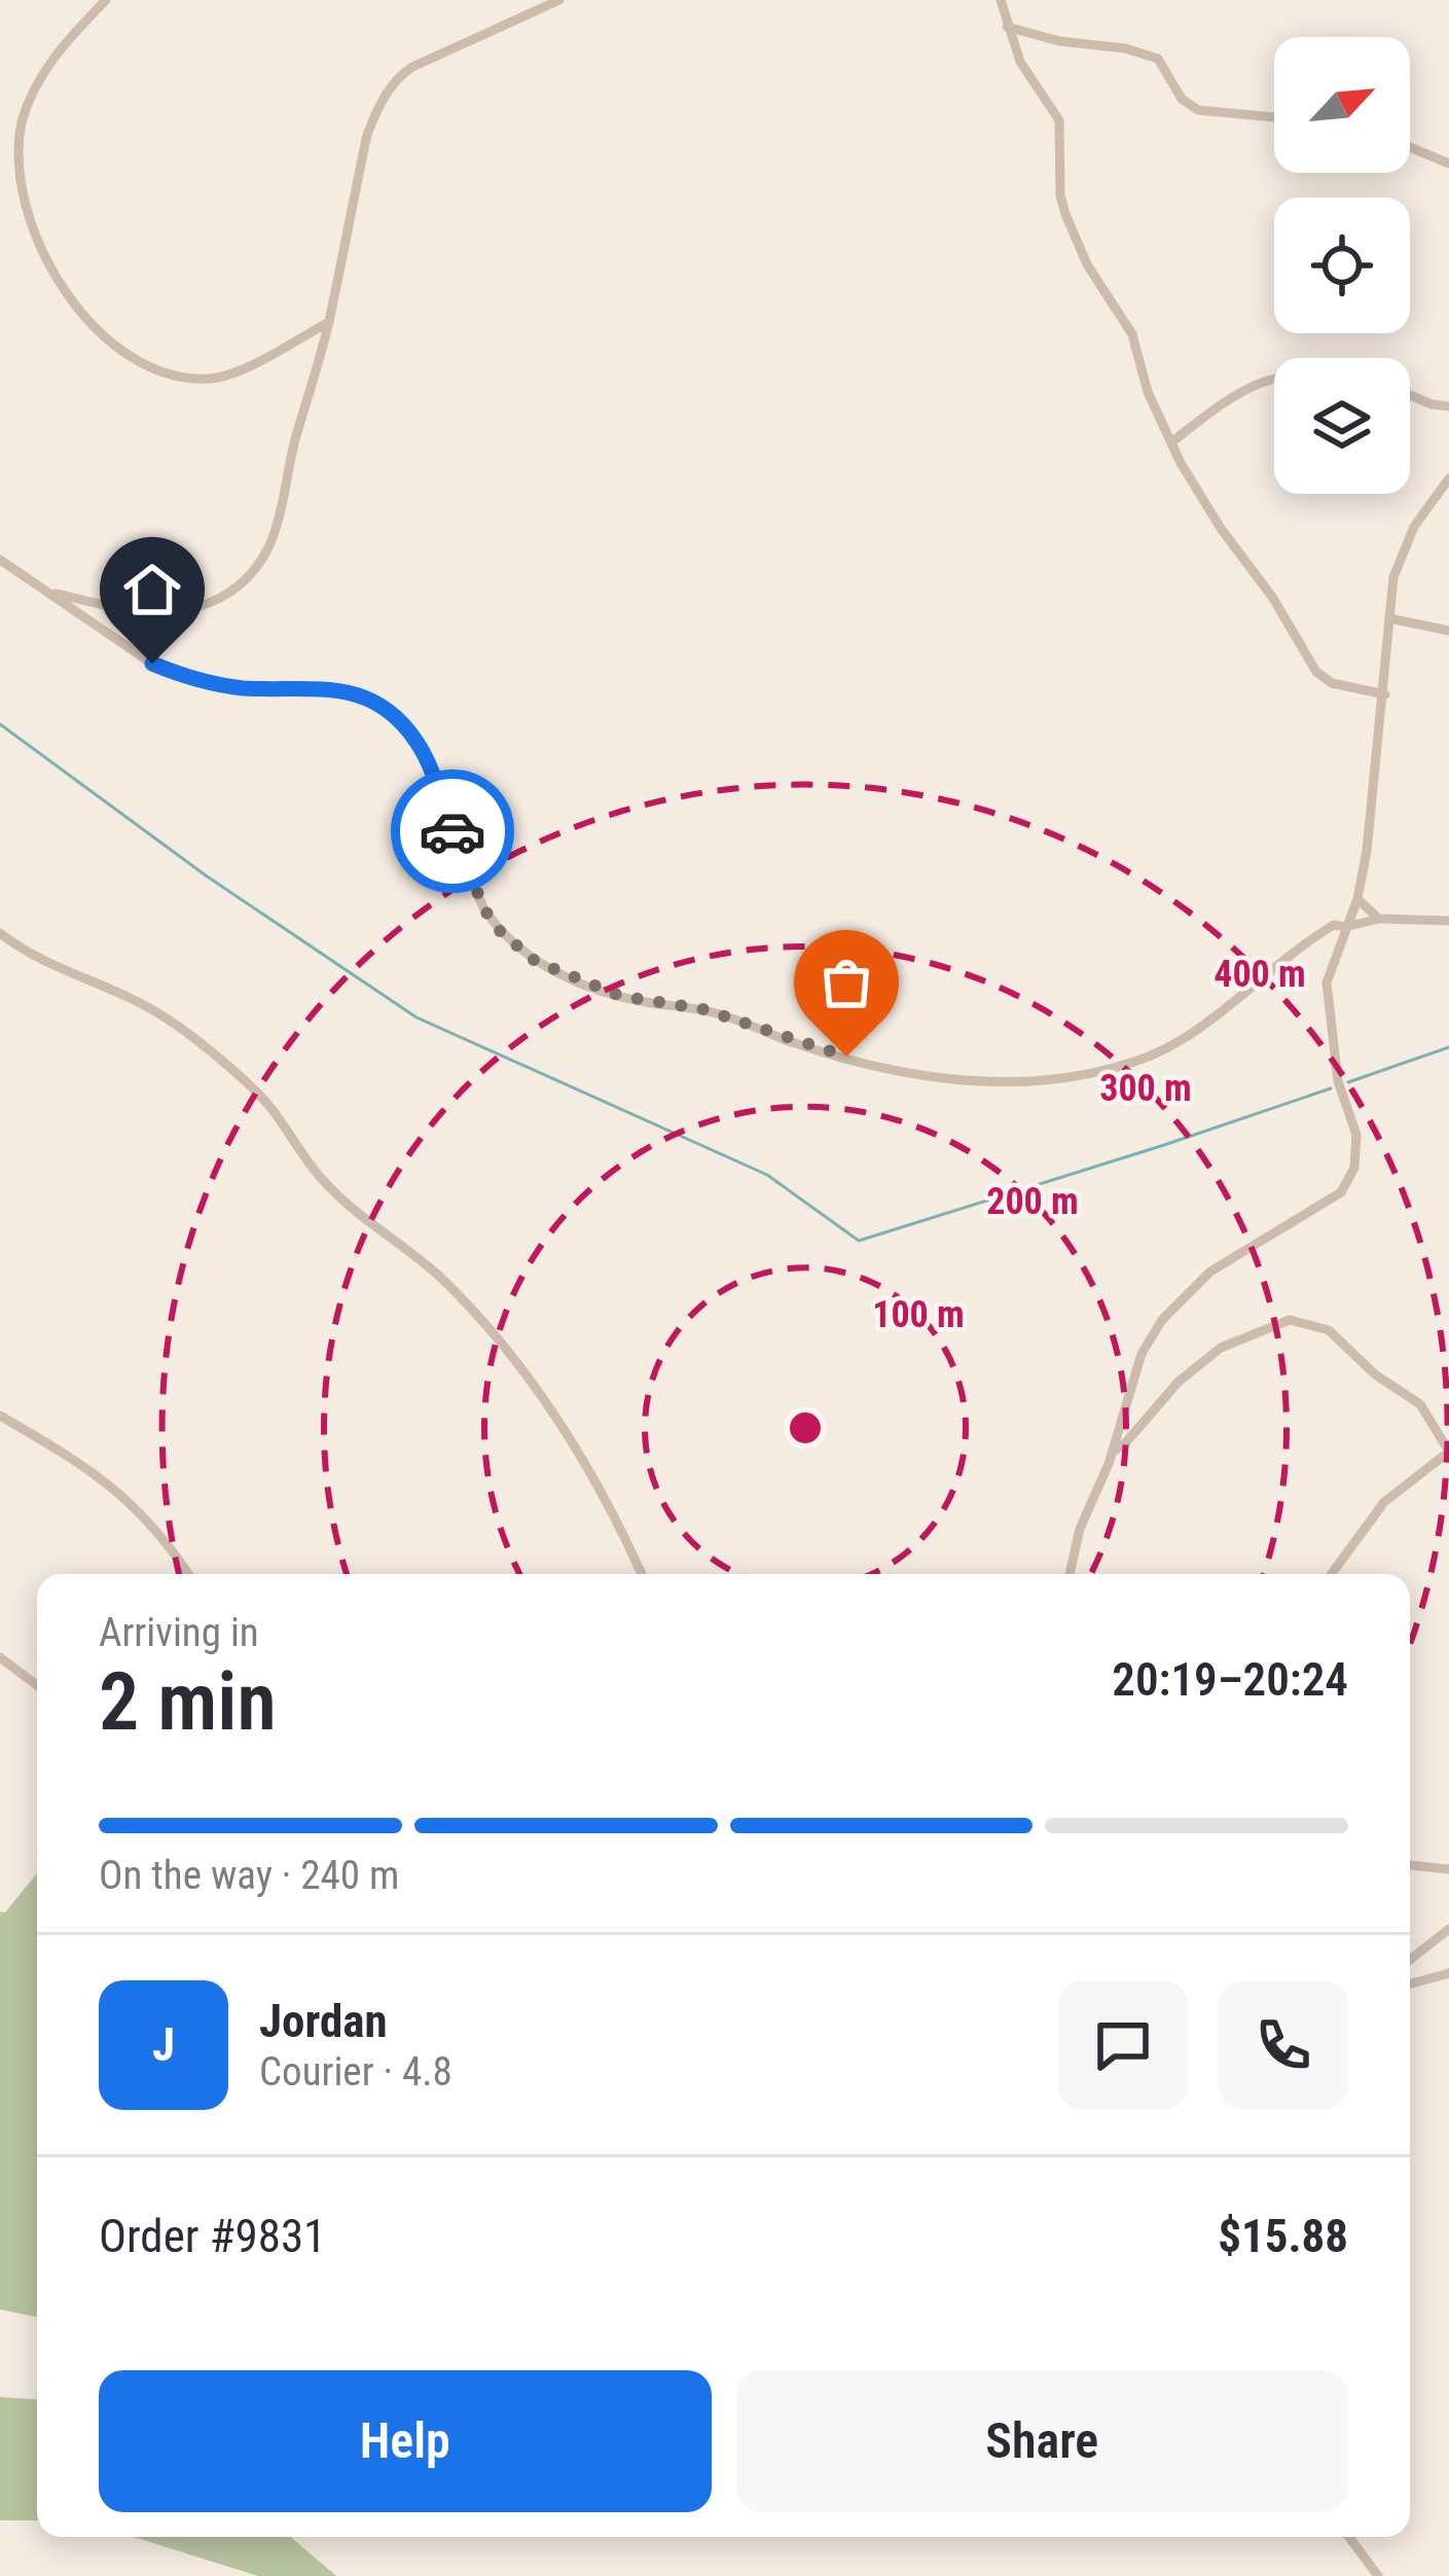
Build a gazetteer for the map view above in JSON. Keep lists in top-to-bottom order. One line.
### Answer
{"north":"top right","page":{"heading":["2 min","Arriving in","20:19–20:24"],"panel":["Jordan","Courier · 4.8","Order #9831","$15.88"],"bar":"On the way · 240 m","round":"J","buttons":["Help","Share"]},"rings":["400 m","300 m","200 m","100 m"]}
